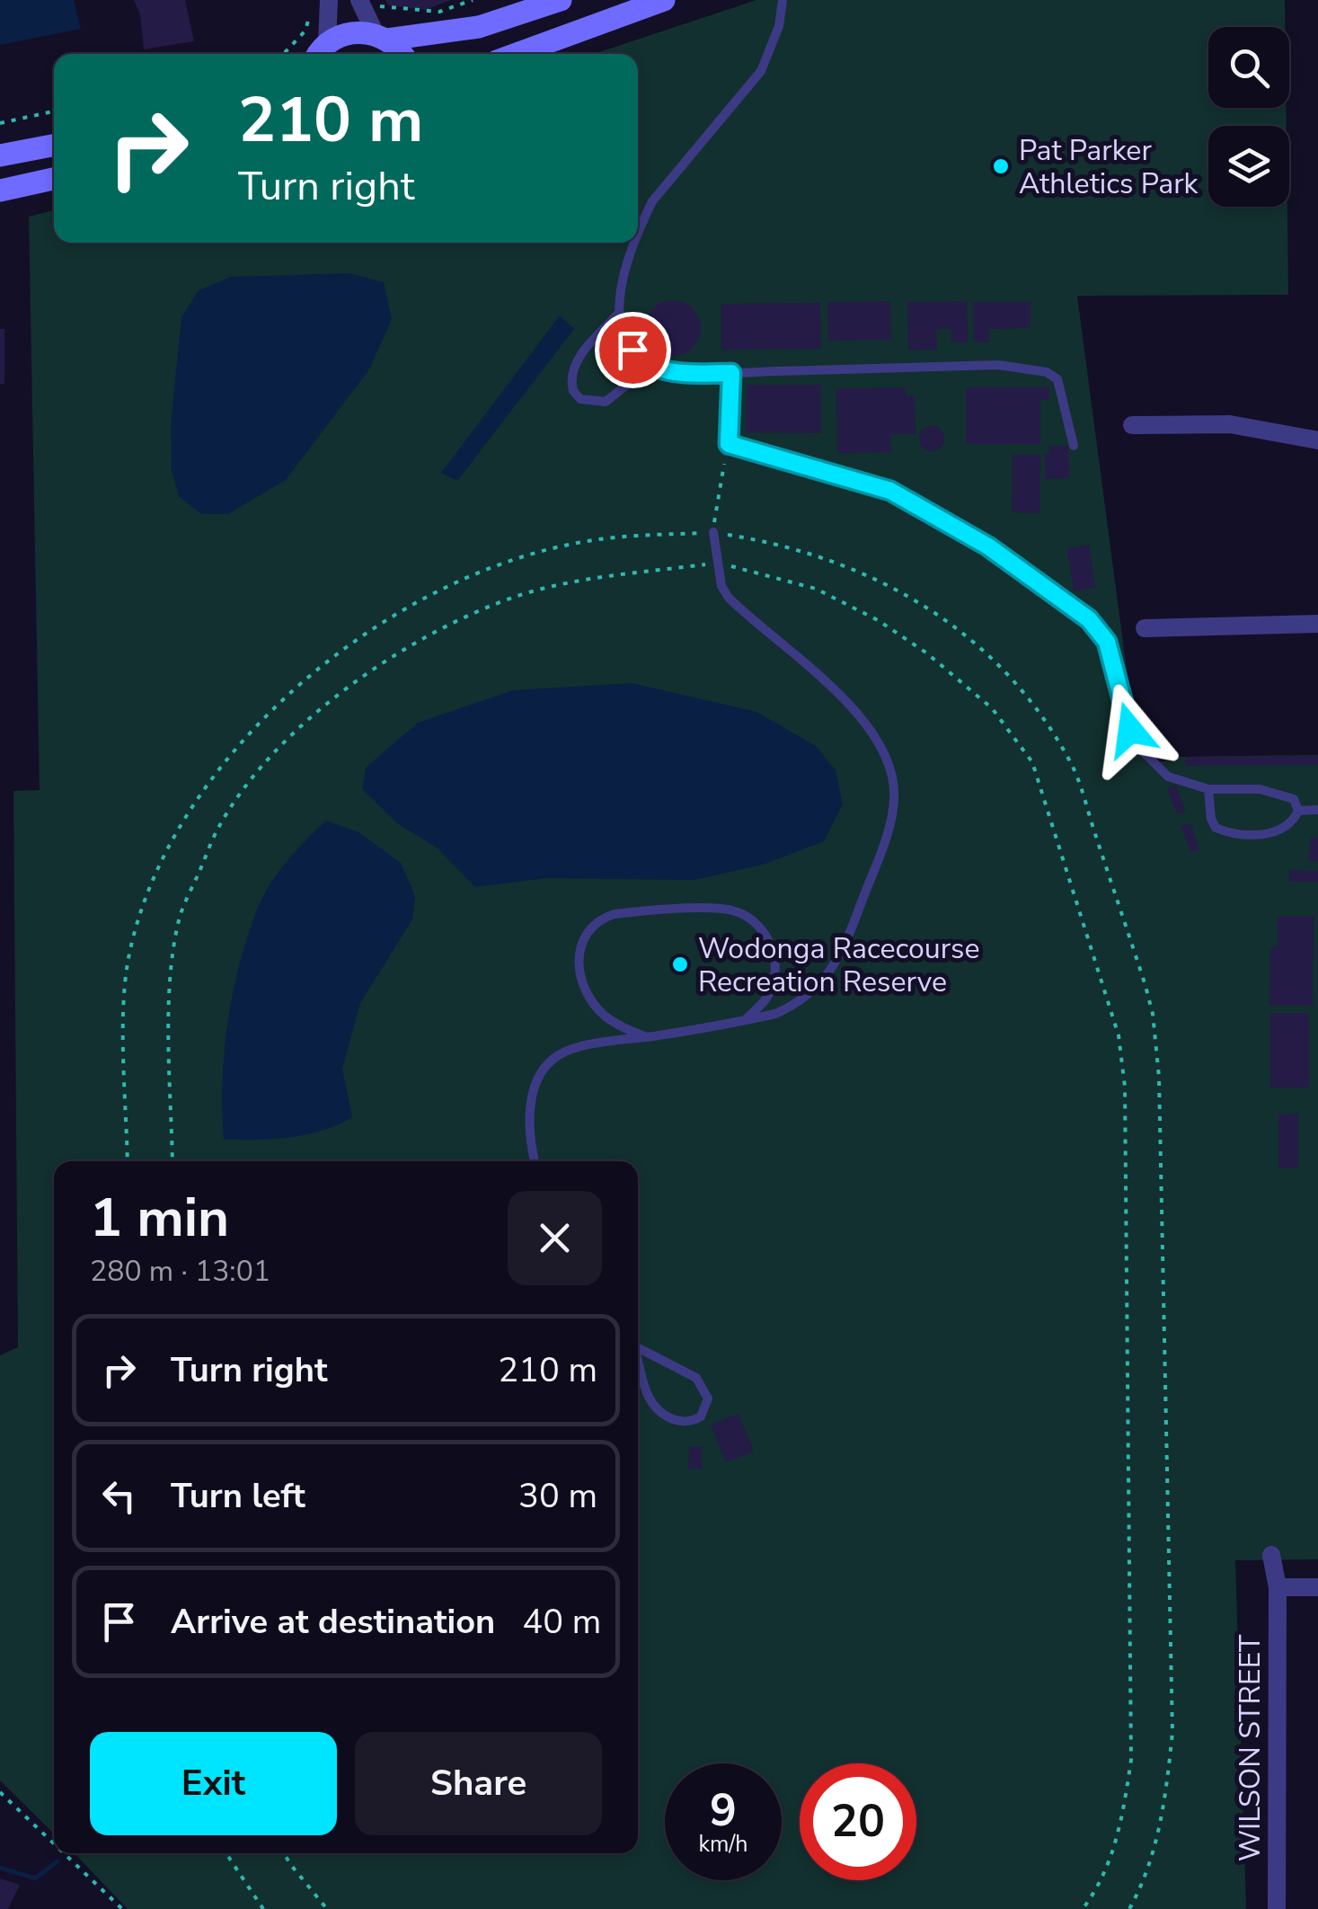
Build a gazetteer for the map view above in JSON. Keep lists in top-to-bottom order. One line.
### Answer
{"streets":{"street":["WILSON STREET"]},"places":["Pat Parker Athletics Park","Wodonga Racecourse Recreation Reserve"],"page":{"turn":["210 m","Turn right"],"heading":["1 min","280 m · 13:01"],"list":[{"name":"Turn right","value":"210 m"},{"name":"Turn left","value":"30 m"},{"name":"Arrive at destination","value":"40 m"}],"buttons":["Exit","Share"],"speed":"9 km/h","limit":"20"}}
